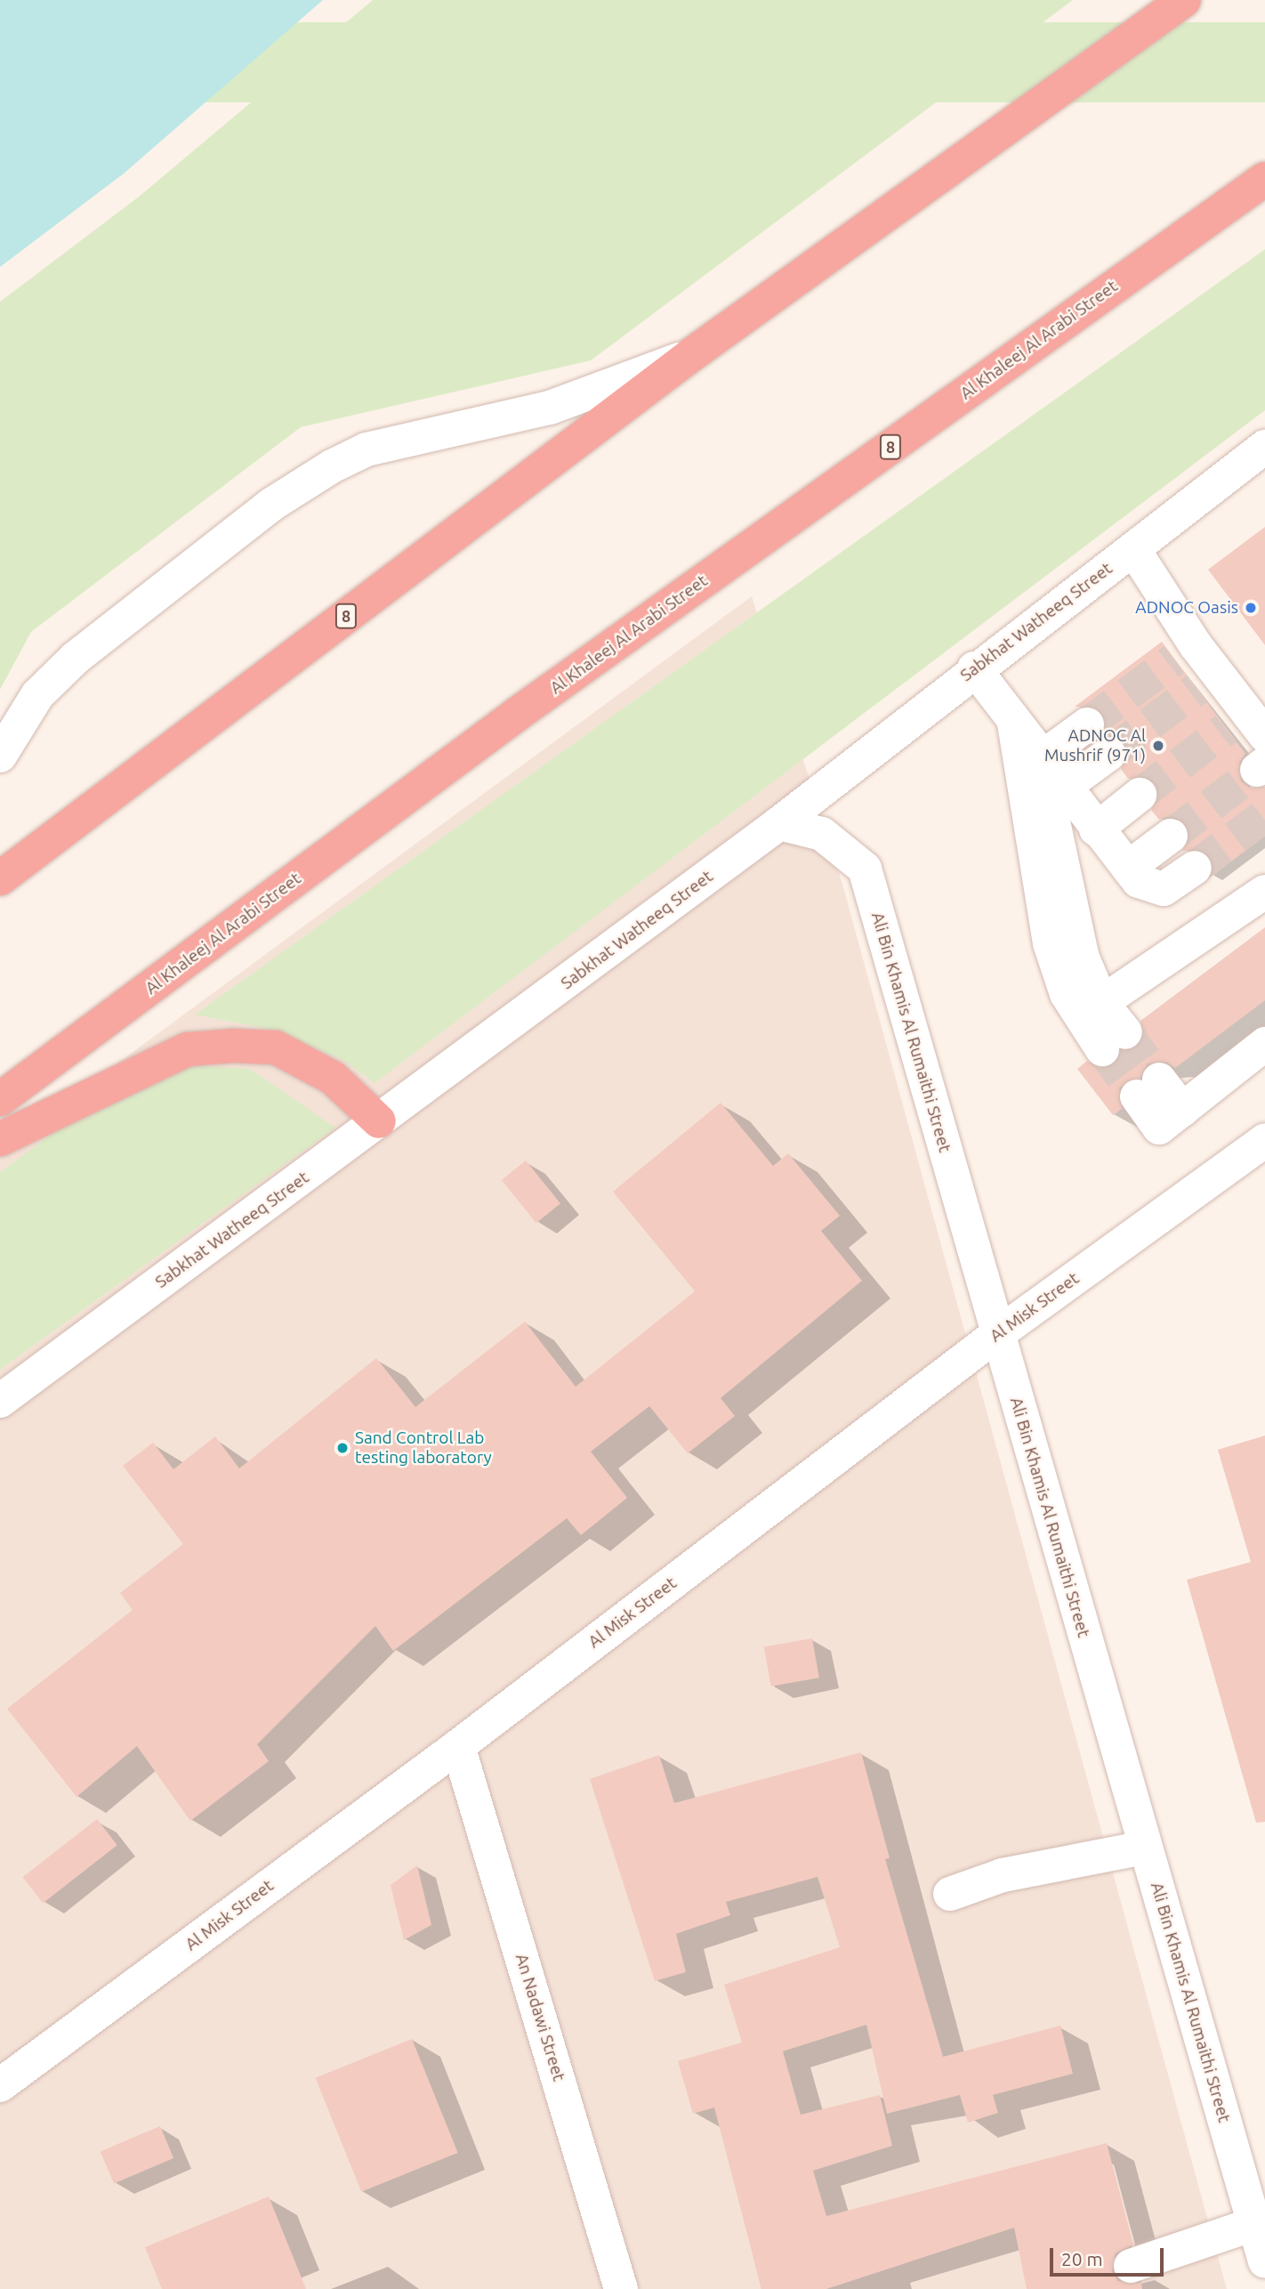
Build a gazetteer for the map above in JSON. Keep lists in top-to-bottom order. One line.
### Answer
{"streets":{"highway":["Al Khaleej Al Arabi Street","8"],"street":["Sabkhat Watheeq Street","Ali Bin Khamis Al Rumaithi Street","Al Misk Street","An Nadawi Street"]},"crossings":[["Sabkhat Watheeq Street","Ali Bin Khamis Al Rumaithi Street"],["Ali Bin Khamis Al Rumaithi Street","Al Misk Street"],["Al Misk Street","An Nadawi Street"]],"places":["ADNOC Oasis","ADNOC Al Mushrif (971)","Sand Control Lab testing laboratory"],"scale_bar":"20 m"}
